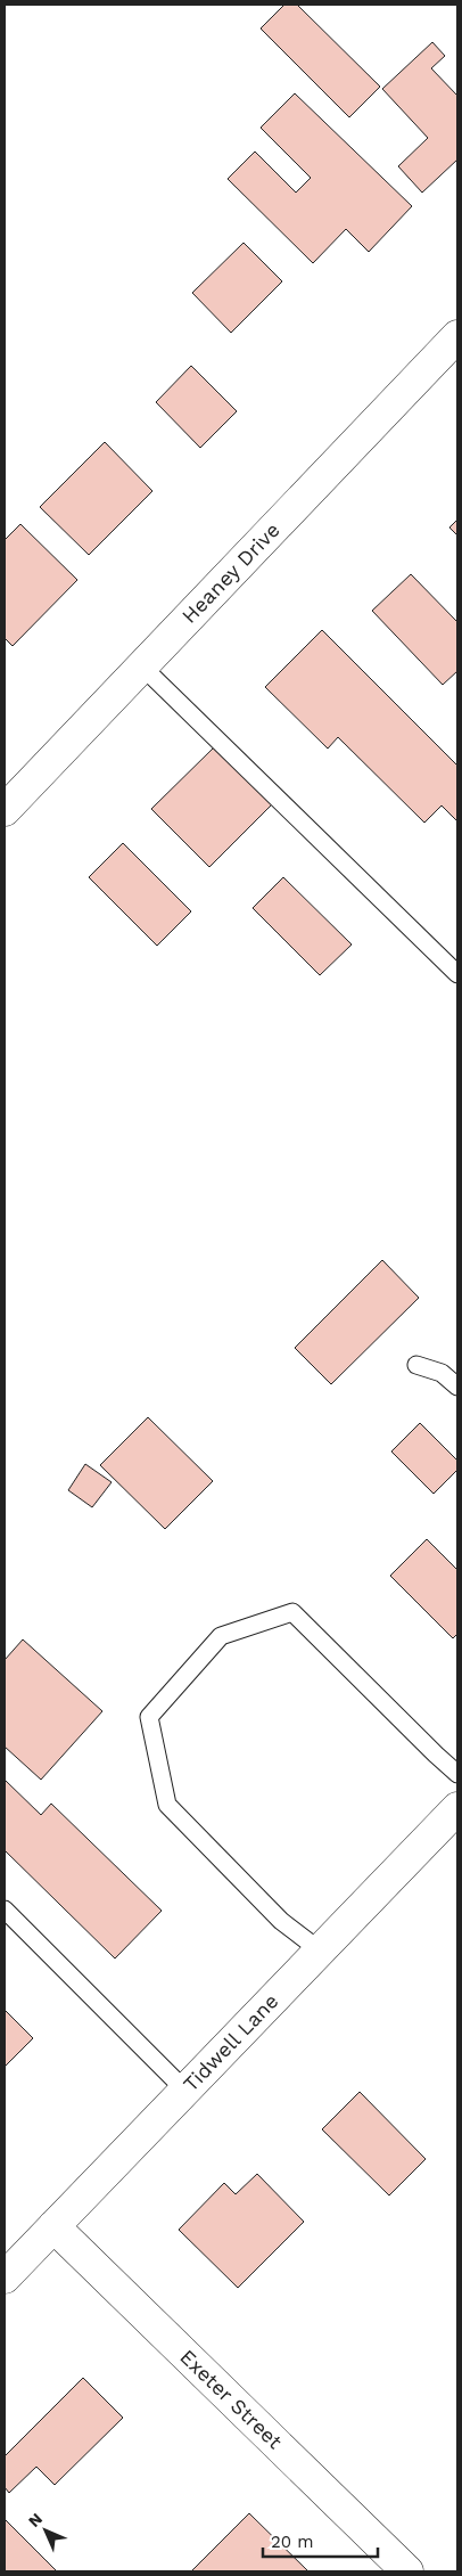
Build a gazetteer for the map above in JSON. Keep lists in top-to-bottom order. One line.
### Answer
{"streets":{"street":["Heaney Drive","Tidwell Lane","Exeter Street"]},"crossings":[["Tidwell Lane","Exeter Street"]],"scale_bar":"20 m","north":"top left"}
